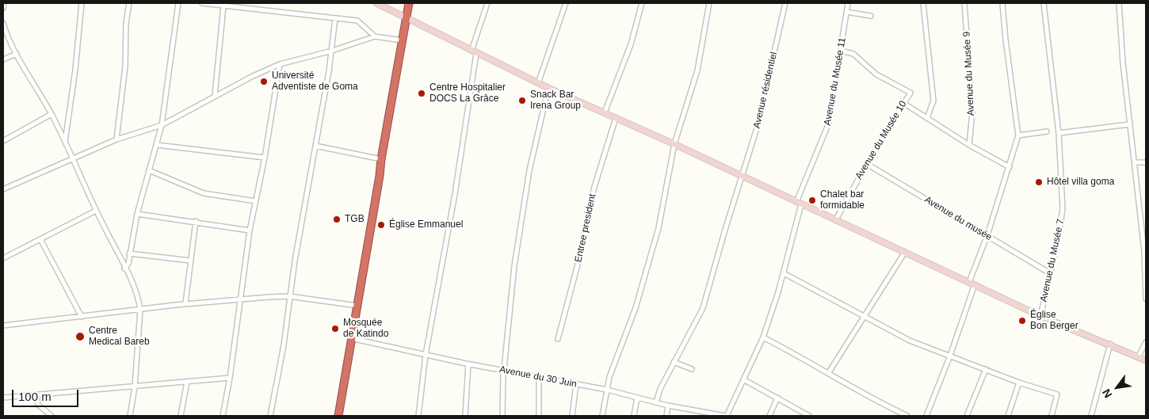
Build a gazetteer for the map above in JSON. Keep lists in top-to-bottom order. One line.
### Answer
{"streets":{"street":["Avenue du Musée 9","Avenue du Musée 11","Avenue résidentiel","Avenue du Musée 10","Avenue du musée","Entree president","Avenue du Musée 7","Avenue du 30 Juin"]},"crossings":[["Avenue du Musée 11","Avenue du Musée 10"],["Avenue du Musée 11","Avenue du 30 Juin"],["Avenue résidentiel","Avenue du 30 Juin"],["Avenue du Musée 10","Avenue du musée"],["Avenue du musée","Avenue du Musée 7"]],"places":["Université Adventiste de Goma","Centre Hospitalier DOCS La Grâce","Snack Bar Irena Group","Hôtel villa goma","Chalet bar formidable","TGB","Église Emmanuel","Église Bon Berger","Mosquée de Katindo","Centre Medical Bareb"],"scale_bar":"100 m","north":"bottom left"}
